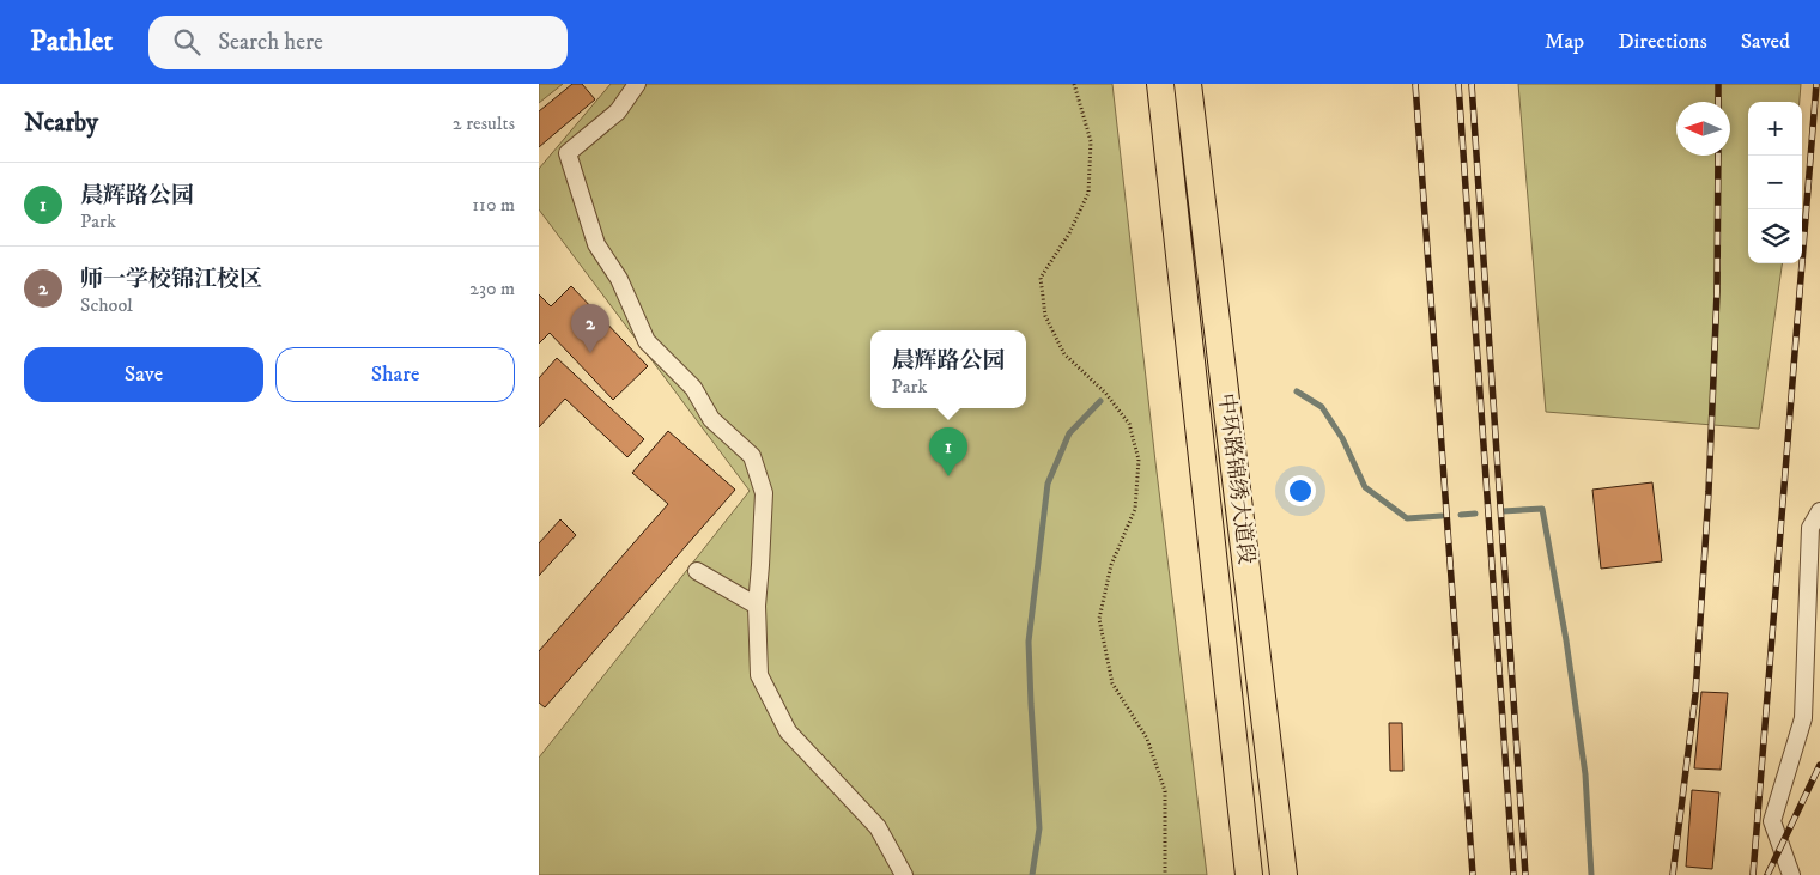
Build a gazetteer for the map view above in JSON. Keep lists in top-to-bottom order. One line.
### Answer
{"streets":{"main road":["中环路锦绣大道段"]},"north":"left","page":{"header":"Pathlet","search":"Search here","nav":["Map","Directions","Saved"],"heading":["Nearby","2 results"],"map_buttons":["+","−"],"list":[{"mark":"1","name":"晨辉路公园","note":"Park","value":"110 m"},{"mark":"2","name":"师一学校锦江校区","note":"School","value":"230 m"}],"pins":["2","1"],"buttons":["Save","Share"],"popup":["晨辉路公园","Park"]}}
